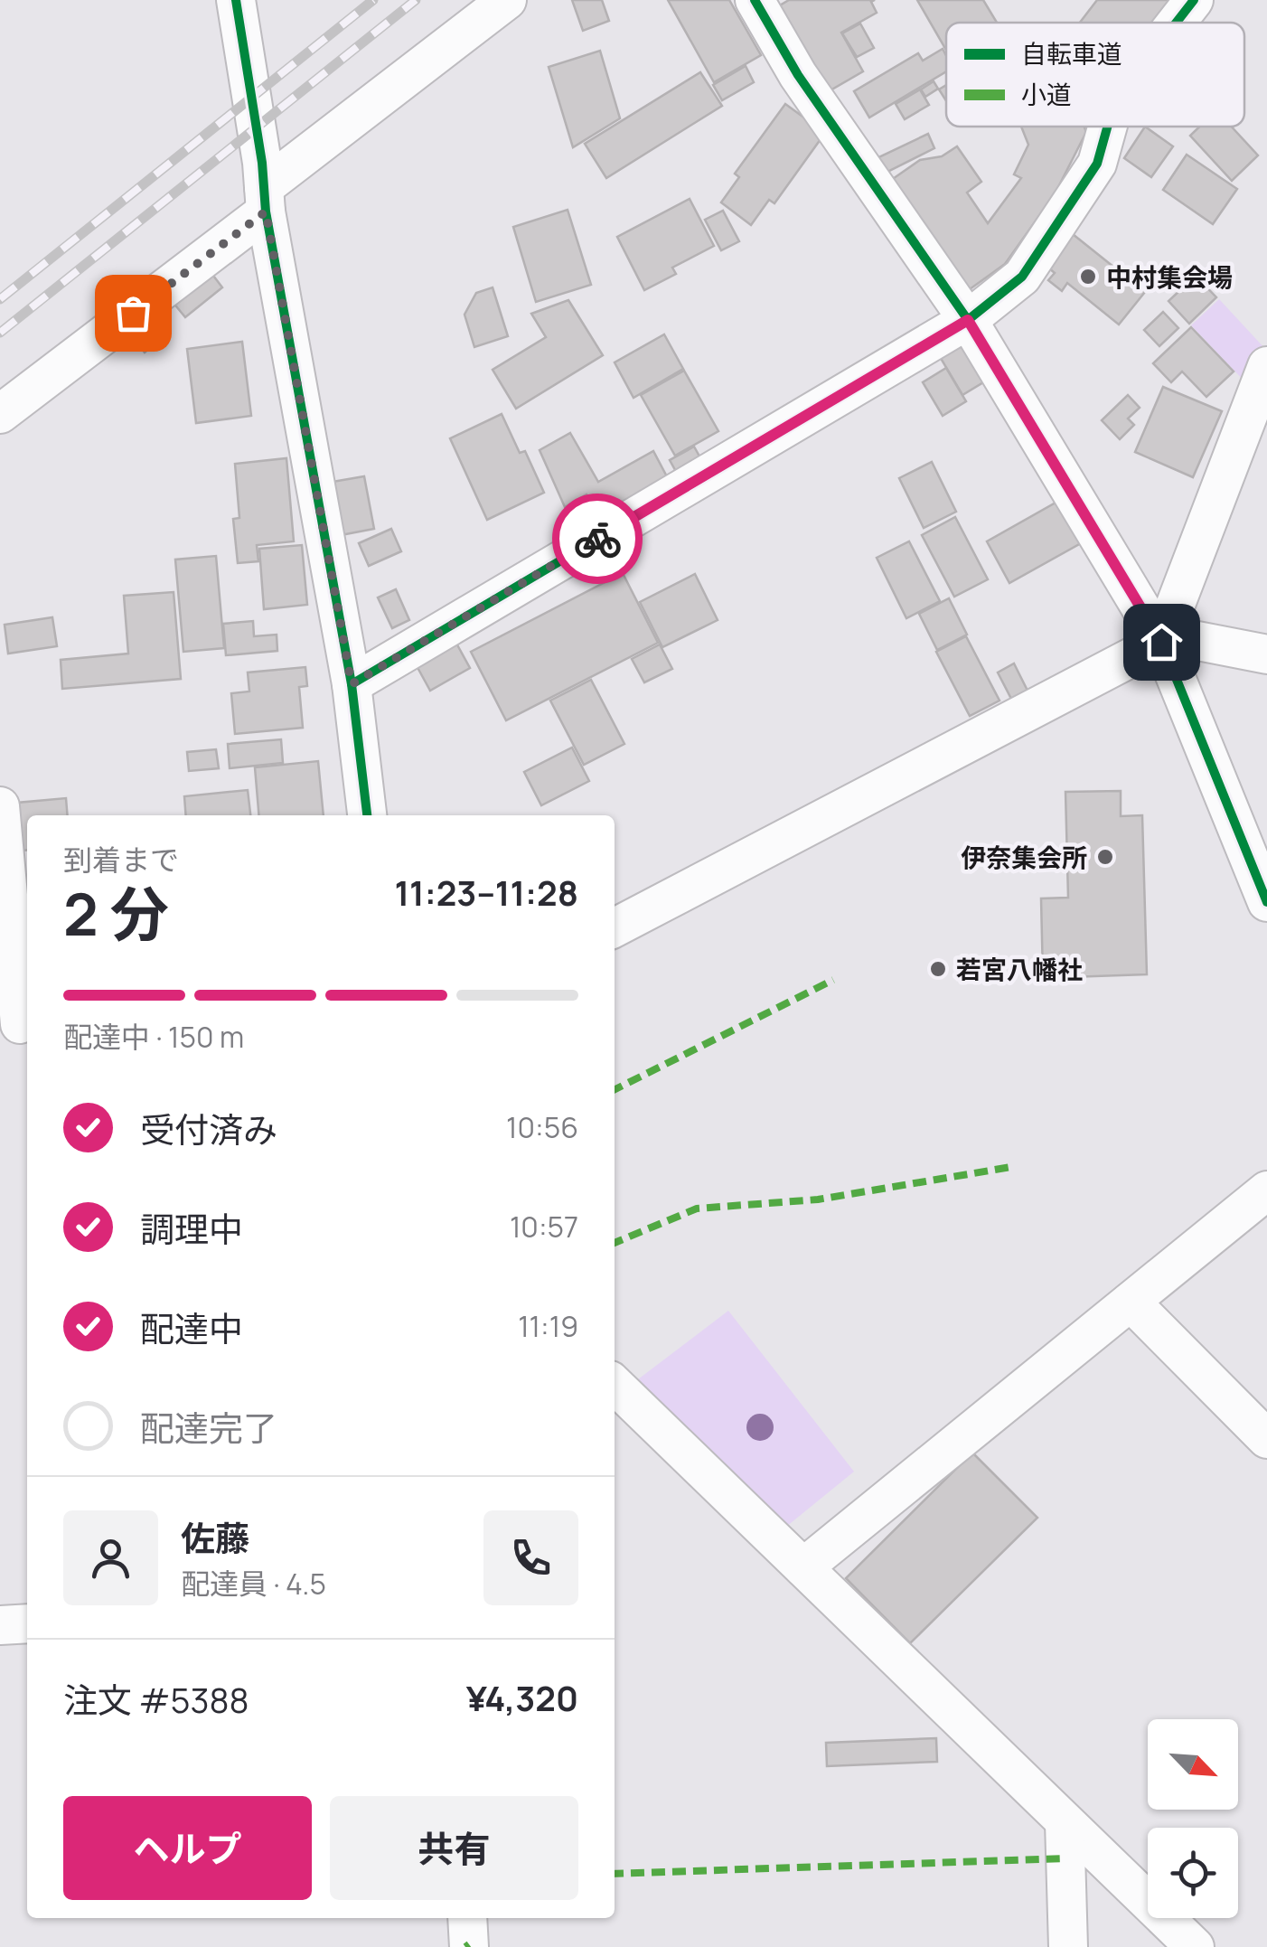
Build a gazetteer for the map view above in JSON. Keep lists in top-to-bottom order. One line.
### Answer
{"places":["中村集会場","伊奈集会所","若宮八幡社"],"legend":["自転車道","小道"],"north":"bottom right","page":{"heading":["2 分","到着まで","11:23–11:28"],"panel":["佐藤","配達員 · 4.5","注文 #5388","¥4,320"],"bar":"配達中 · 150 m","list":[["受付済み","10:56"],["調理中","10:57"],["配達中","11:19"],"配達完了"],"buttons":["ヘルプ","共有"]}}
